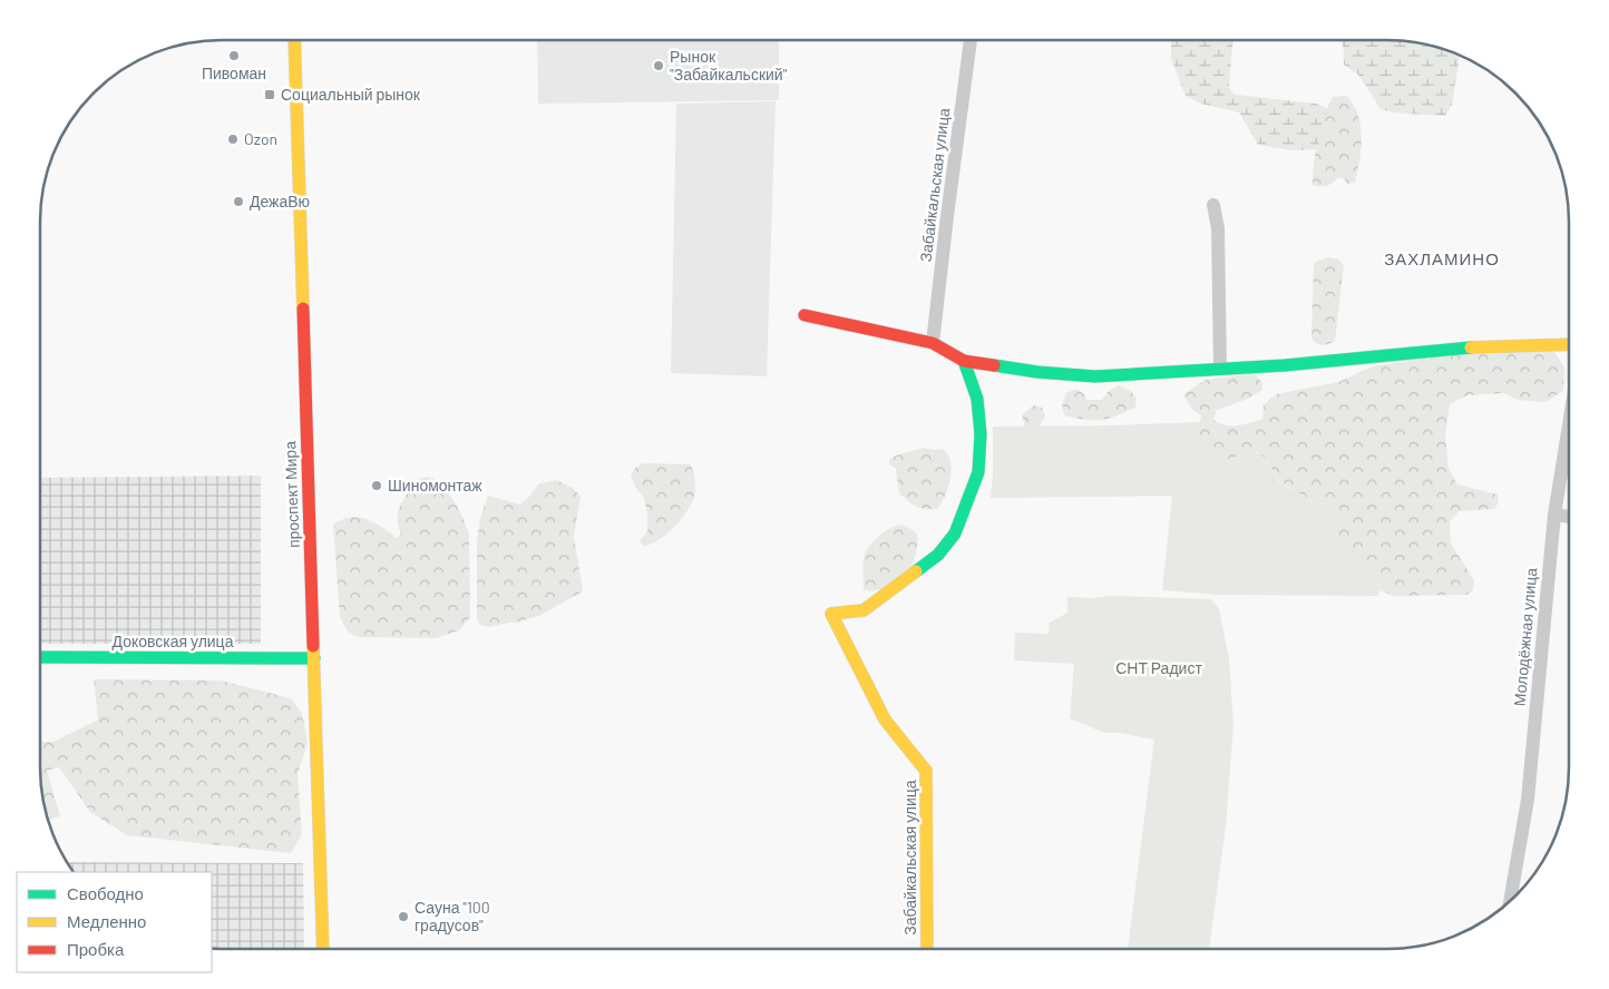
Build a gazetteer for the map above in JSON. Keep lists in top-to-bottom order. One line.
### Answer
{"streets":{"street":["Забайкальская улица","проспект Мира","Молодёжная улица","Доковская улица"]},"crossings":[["проспект Мира","Доковская улица"]],"districts":["ЗАХЛАМИНО"],"parks":["СНТ Радист"],"places":{"other":["Пивоман","Рынок \"Забайкальский\"","Ozon","ДежаВю","Шиномонтаж","Сауна \"100 градусов\""],"transit":["Социальный рынок"]},"legend":["Свободно","Медленно","Пробка"]}
